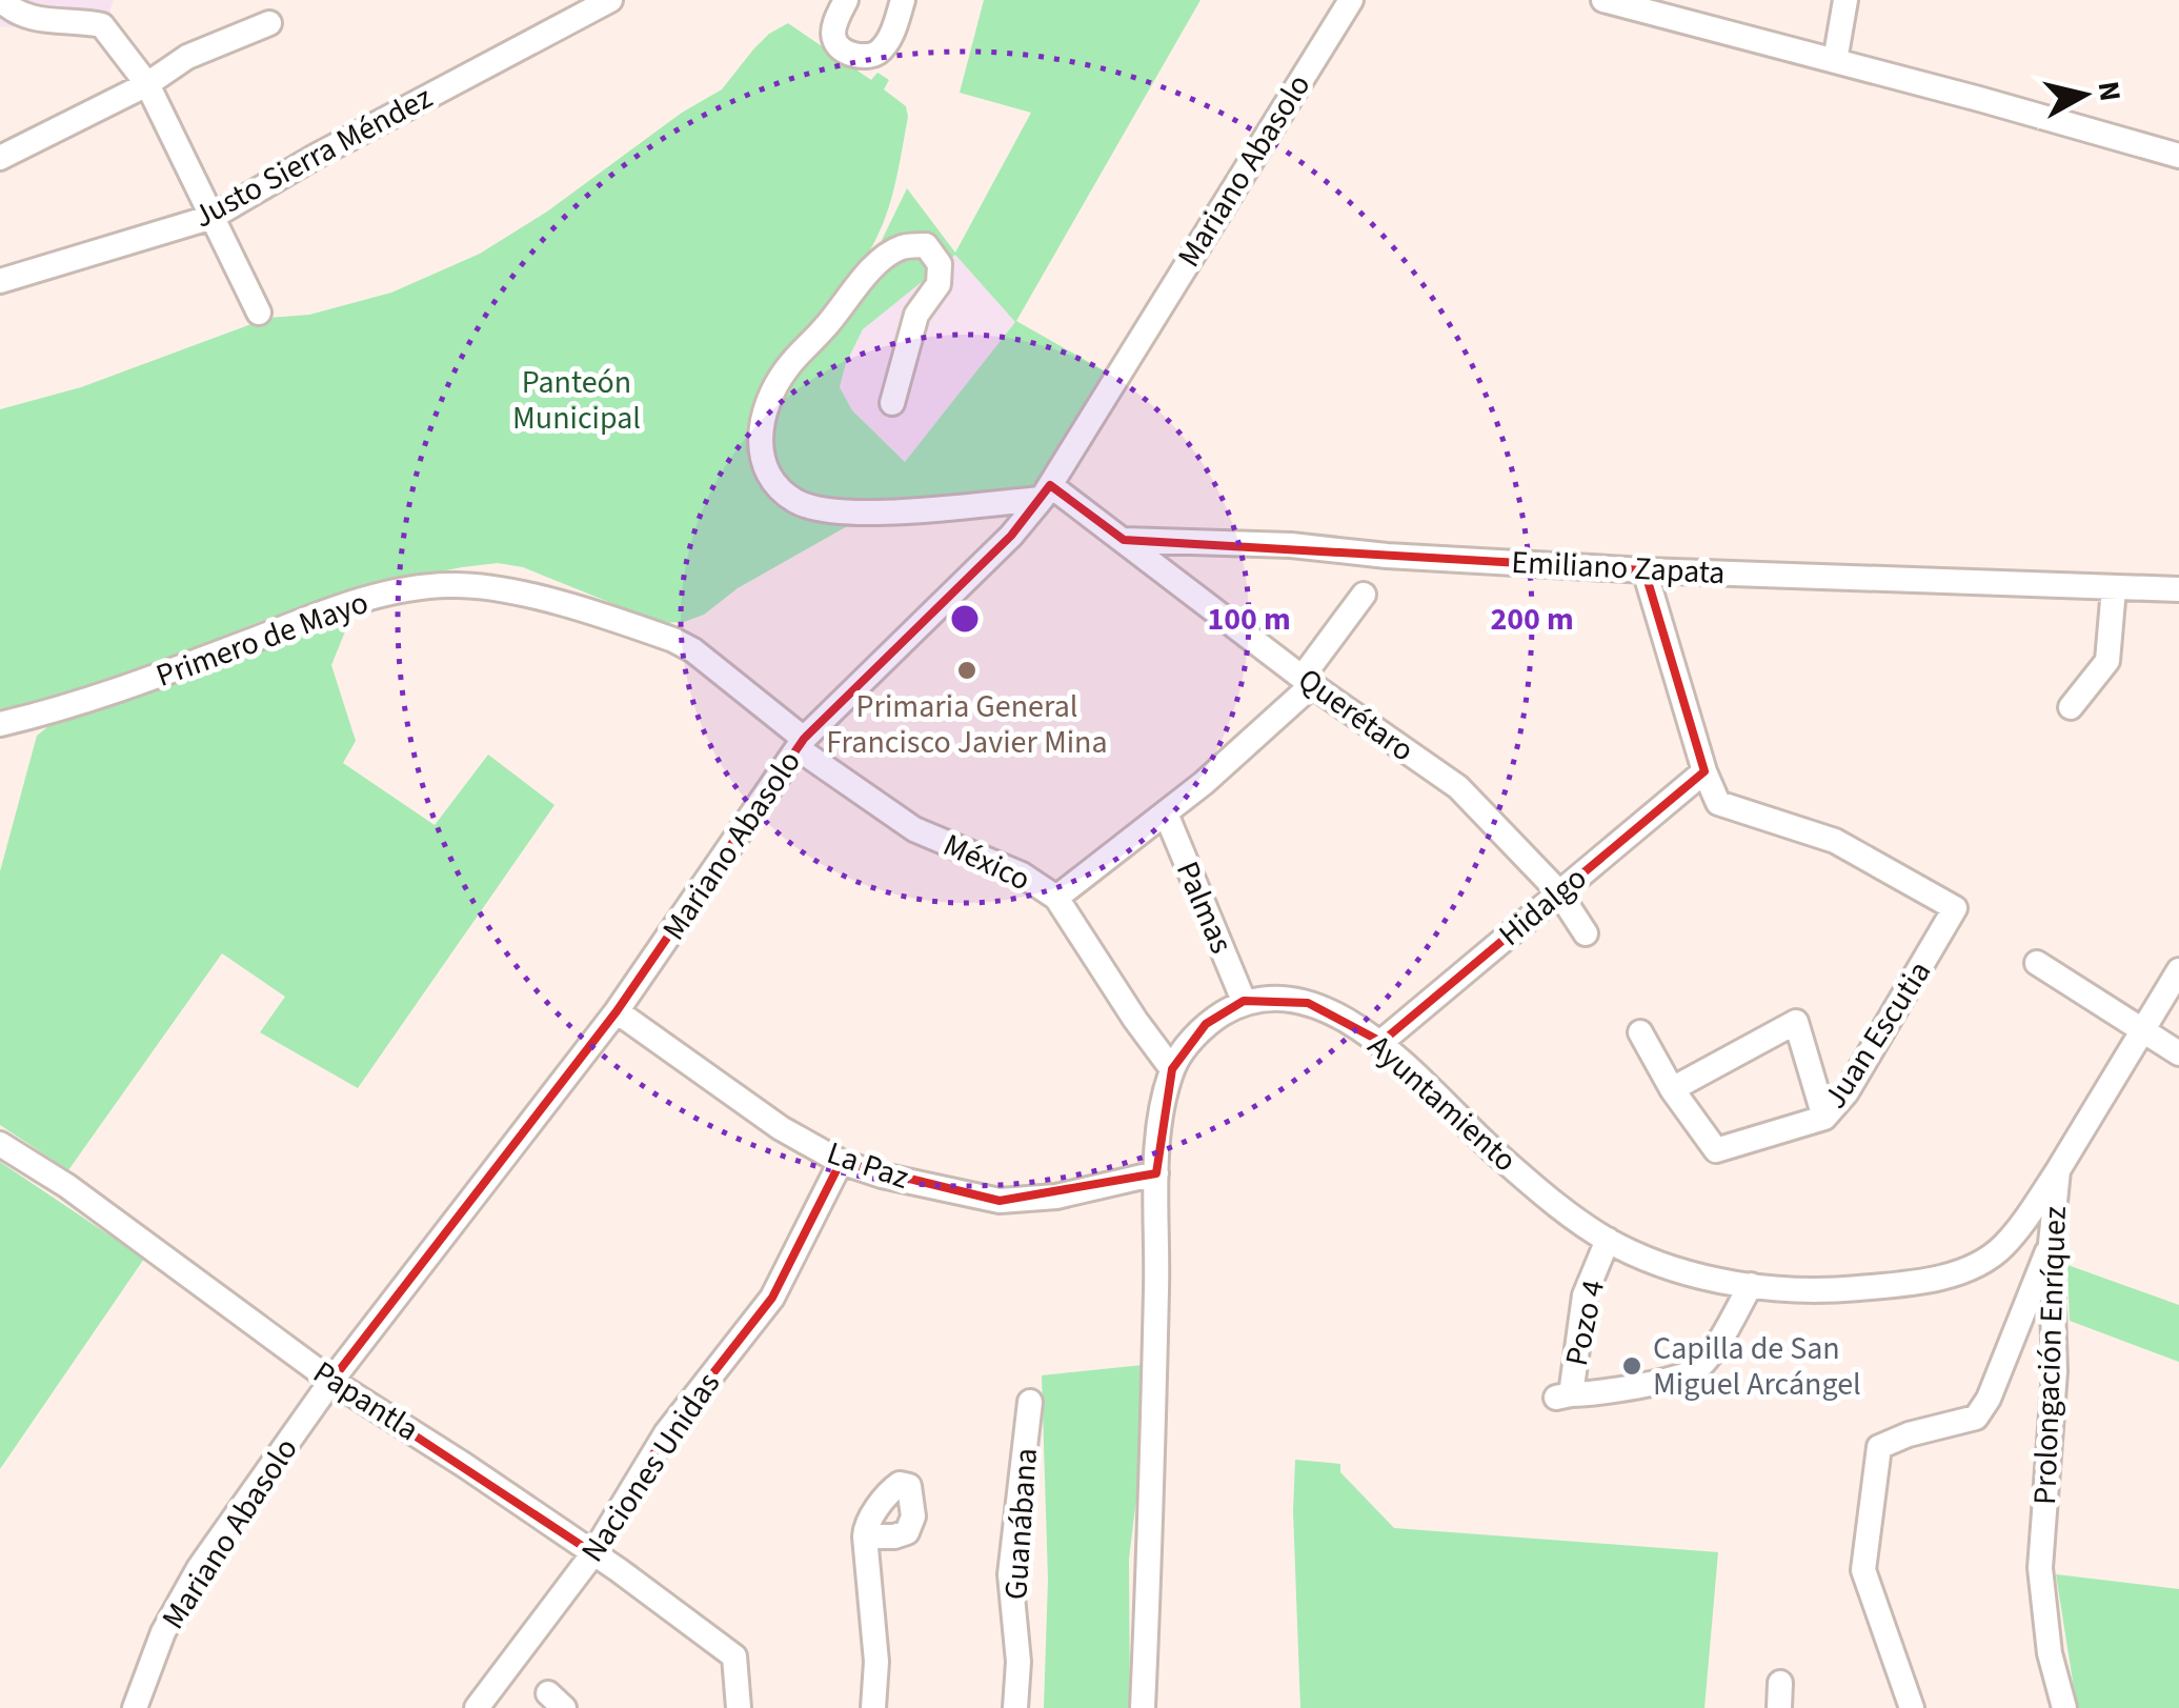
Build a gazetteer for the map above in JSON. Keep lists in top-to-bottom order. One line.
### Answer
{"streets":{"street":["Justo Sierra Méndez","Mariano Abasolo","Emiliano Zapata","Primero de Mayo","Querétaro","México","Hidalgo","Palmas","Juan Escutia","Ayuntamiento","La Paz","Pozo 4","Prolongación Enríquez","Papantla","Naciones Unidas","Guanábana"]},"crossings":[["Mariano Abasolo","Primero de Mayo"],["Mariano Abasolo","Querétaro"],["Mariano Abasolo","México"],["Mariano Abasolo","La Paz"],["Mariano Abasolo","Papantla"],["Emiliano Zapata","Querétaro"],["Primero de Mayo","México"],["Querétaro","Hidalgo"],["Hidalgo","Juan Escutia"],["Hidalgo","Ayuntamiento"],["Palmas","Ayuntamiento"],["Ayuntamiento","Pozo 4"],["Ayuntamiento","Prolongación Enríquez"],["La Paz","Naciones Unidas"],["Papantla","Naciones Unidas"]],"parks":["Panteón Municipal"],"places":["Primaria General Francisco Javier Mina","Capilla de San Miguel Arcángel"],"north":"right","rings":["100 m","200 m"]}
